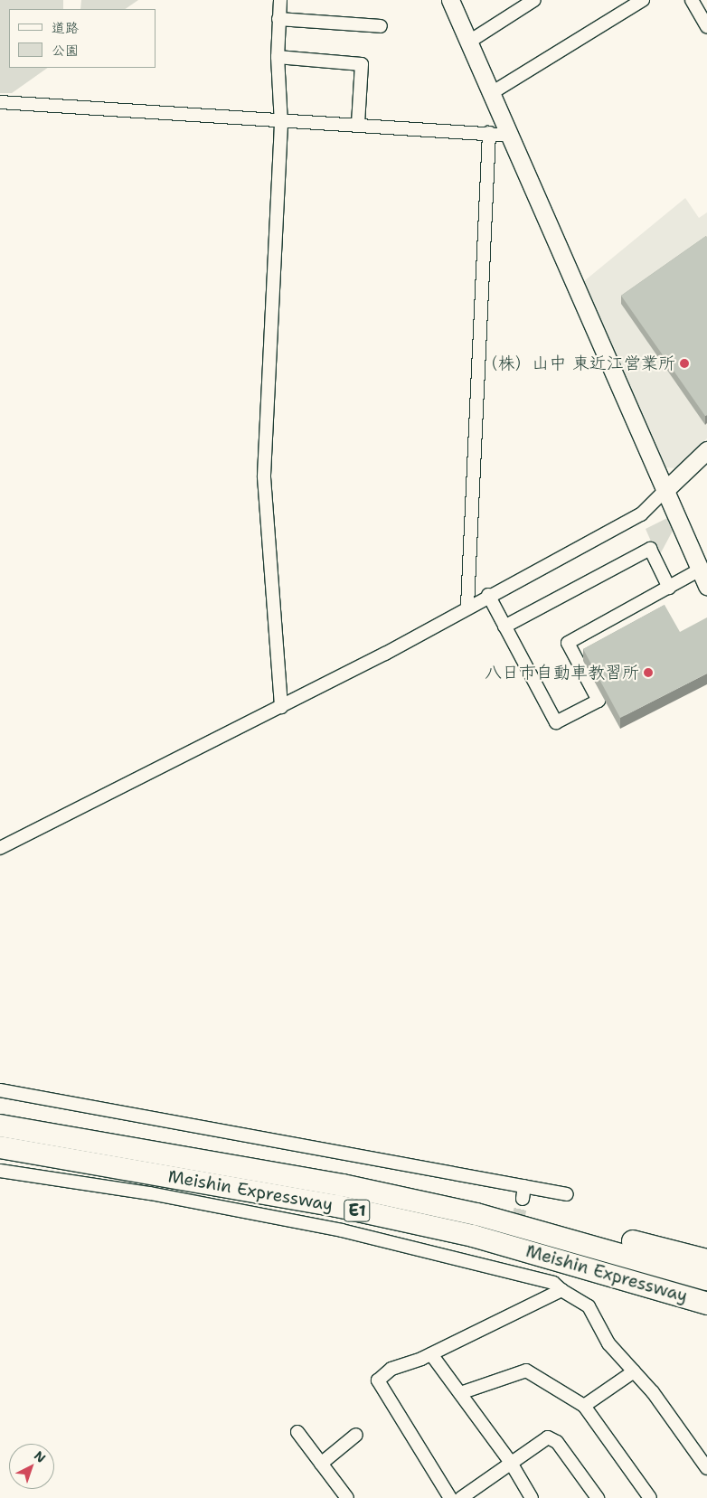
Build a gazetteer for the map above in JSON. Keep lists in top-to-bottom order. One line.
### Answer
{"streets":{"highway":["Meishin Expressway","E1"]},"places":["（株）山中 東近江営業所","八日市自動車教習所"],"legend":["道路","公園"],"north":"top right"}
